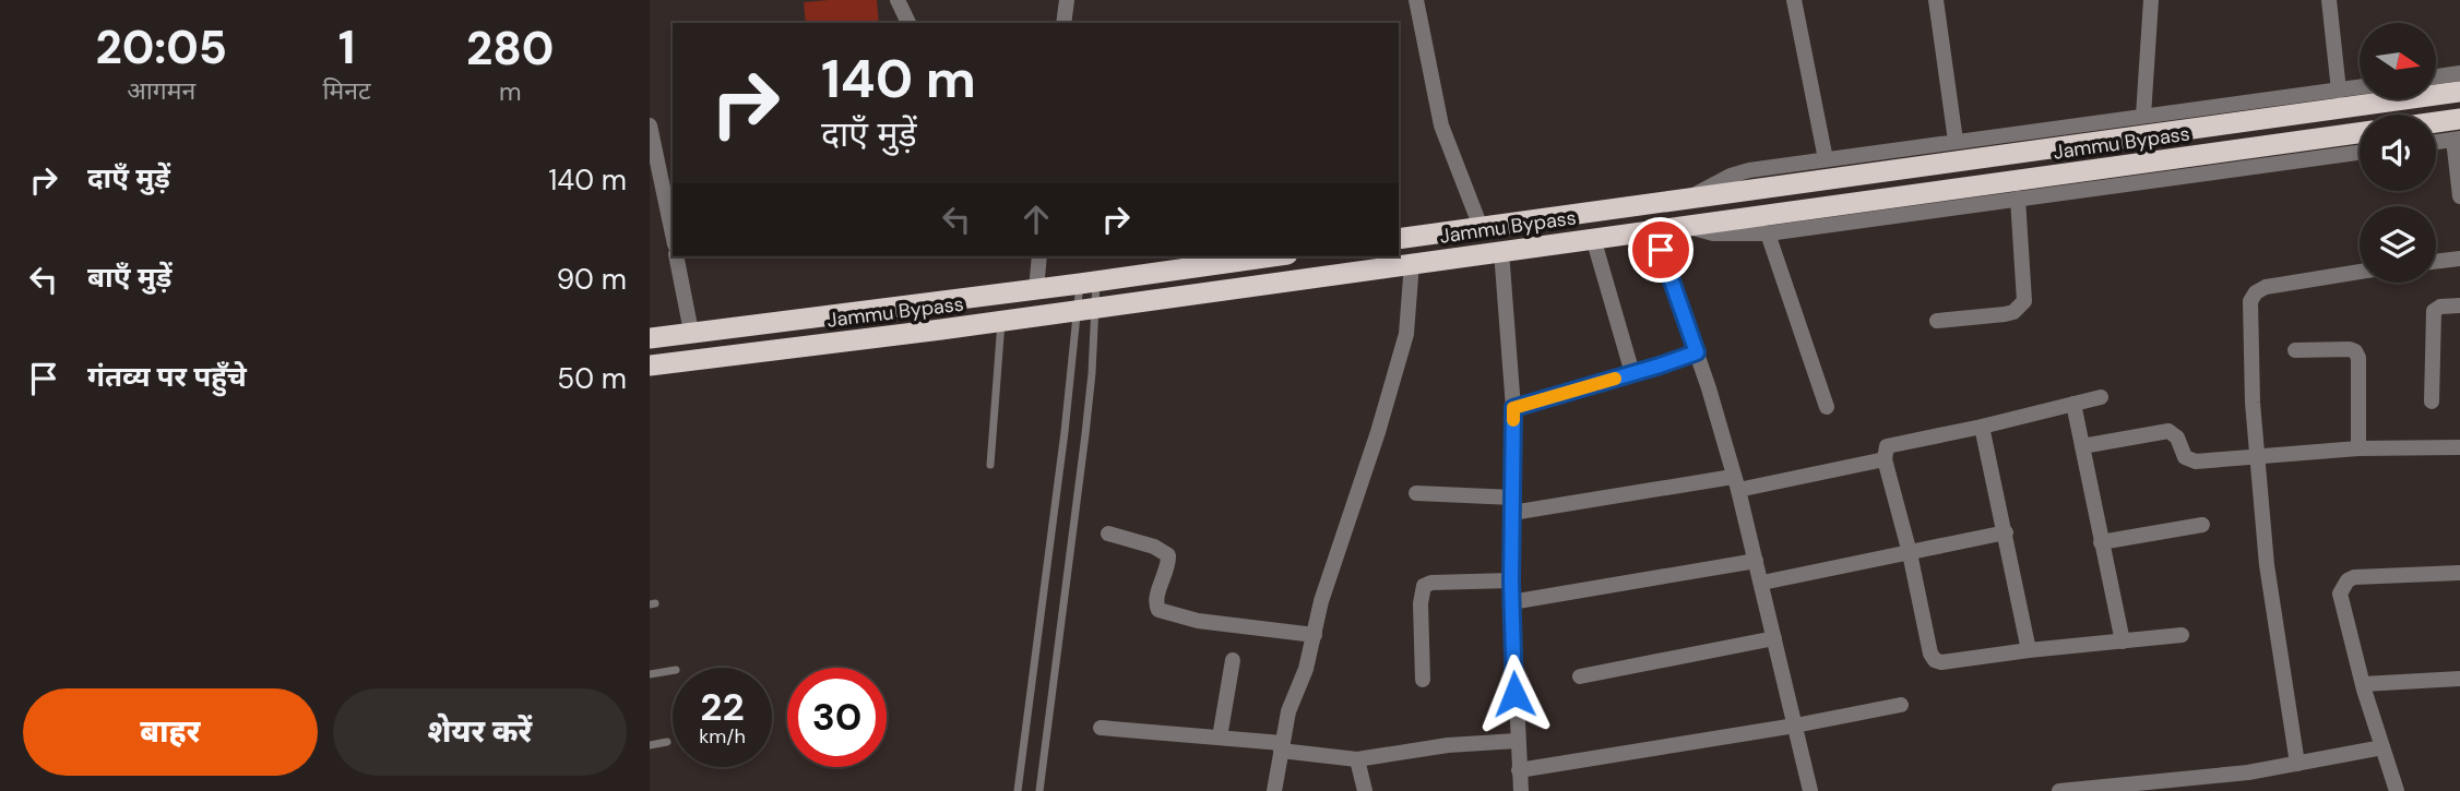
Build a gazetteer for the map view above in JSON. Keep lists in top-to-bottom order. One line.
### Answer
{"streets":{"highway":["Jammu Bypass"]},"north":"right","page":{"eta":["20:05","आगमन","1","मिनट","280","m"],"turn":["140 m","दाएँ मुड़ें"],"list":[{"name":"दाएँ मुड़ें","value":"140 m"},{"name":"बाएँ मुड़ें","value":"90 m"},{"name":"गंतव्य पर पहुँचे","value":"50 m"}],"speed":"22 km/h","limit":"30","buttons":["बाहर","शेयर करें"]}}
